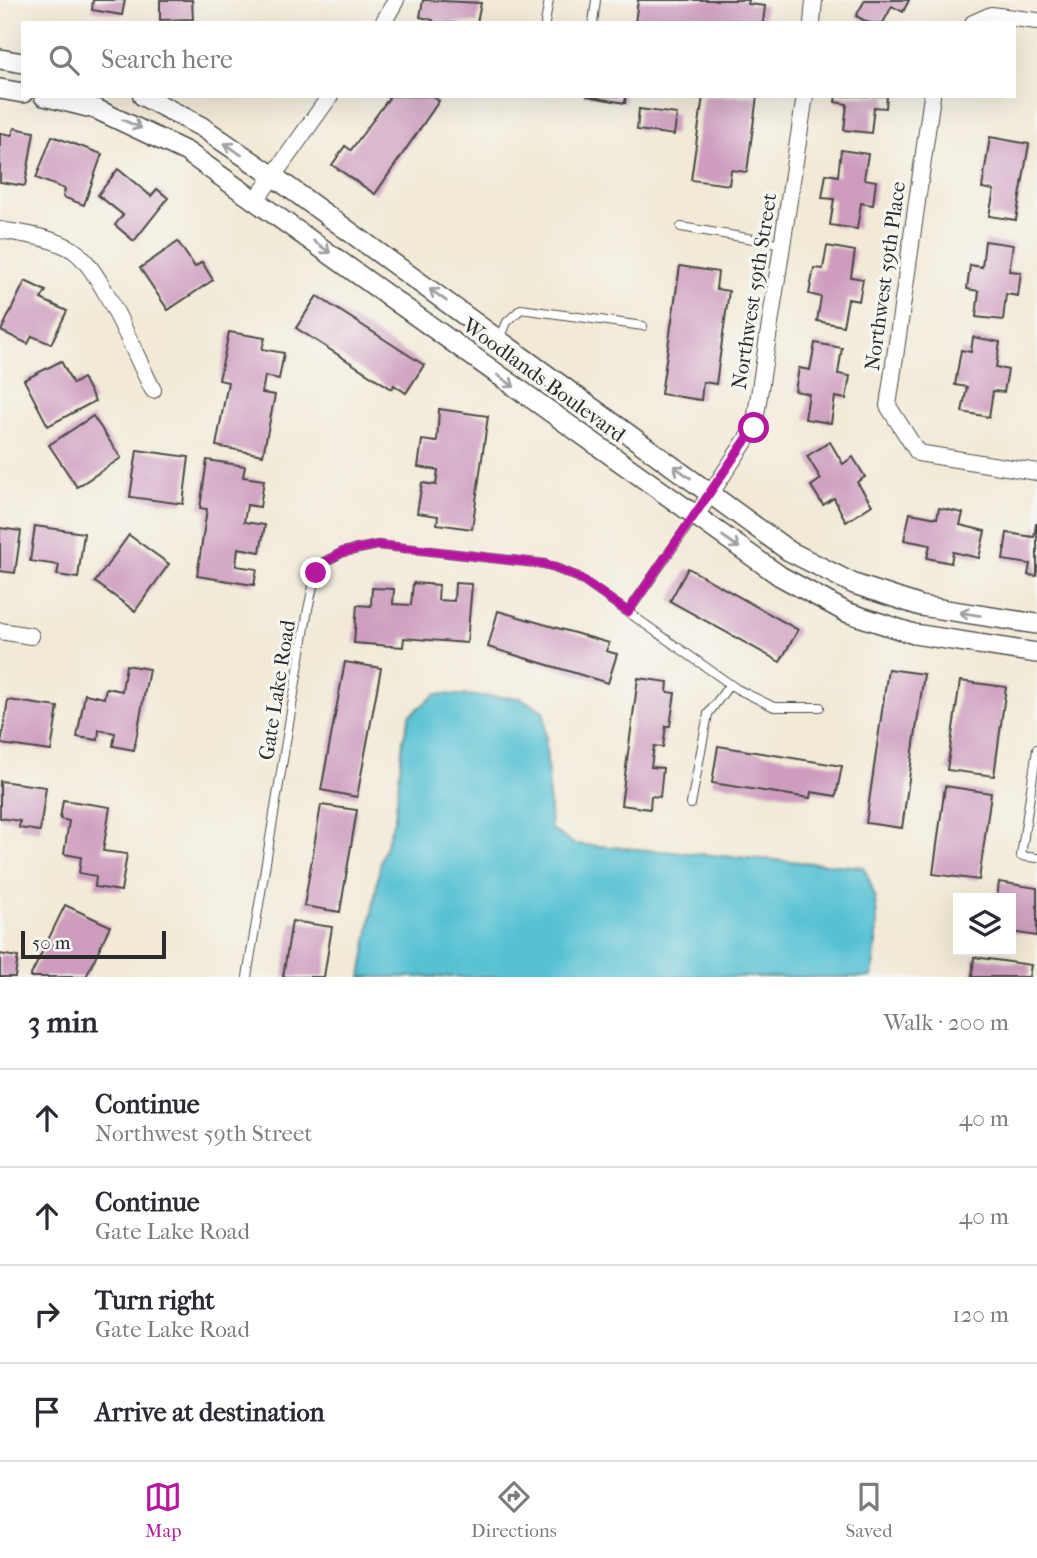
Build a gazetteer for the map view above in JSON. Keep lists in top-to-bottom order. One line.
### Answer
{"streets":{"street":["Northwest 59th Place","Northwest 59th Street","Woodlands Boulevard"],"lane":["Gate Lake Road"]},"crossings":[["Northwest 59th Street","Woodlands Boulevard"]],"scale_bar":"50 m","page":{"search":"Search here","scale":"50 m","heading":["3 min","Walk · 200 m"],"list":[["Continue","Northwest 59th Street","40 m"],["Continue","Gate Lake Road","40 m"],["Turn right","Gate Lake Road","120 m"],"Arrive at destination"],"nav":["Map","Directions","Saved"]}}
